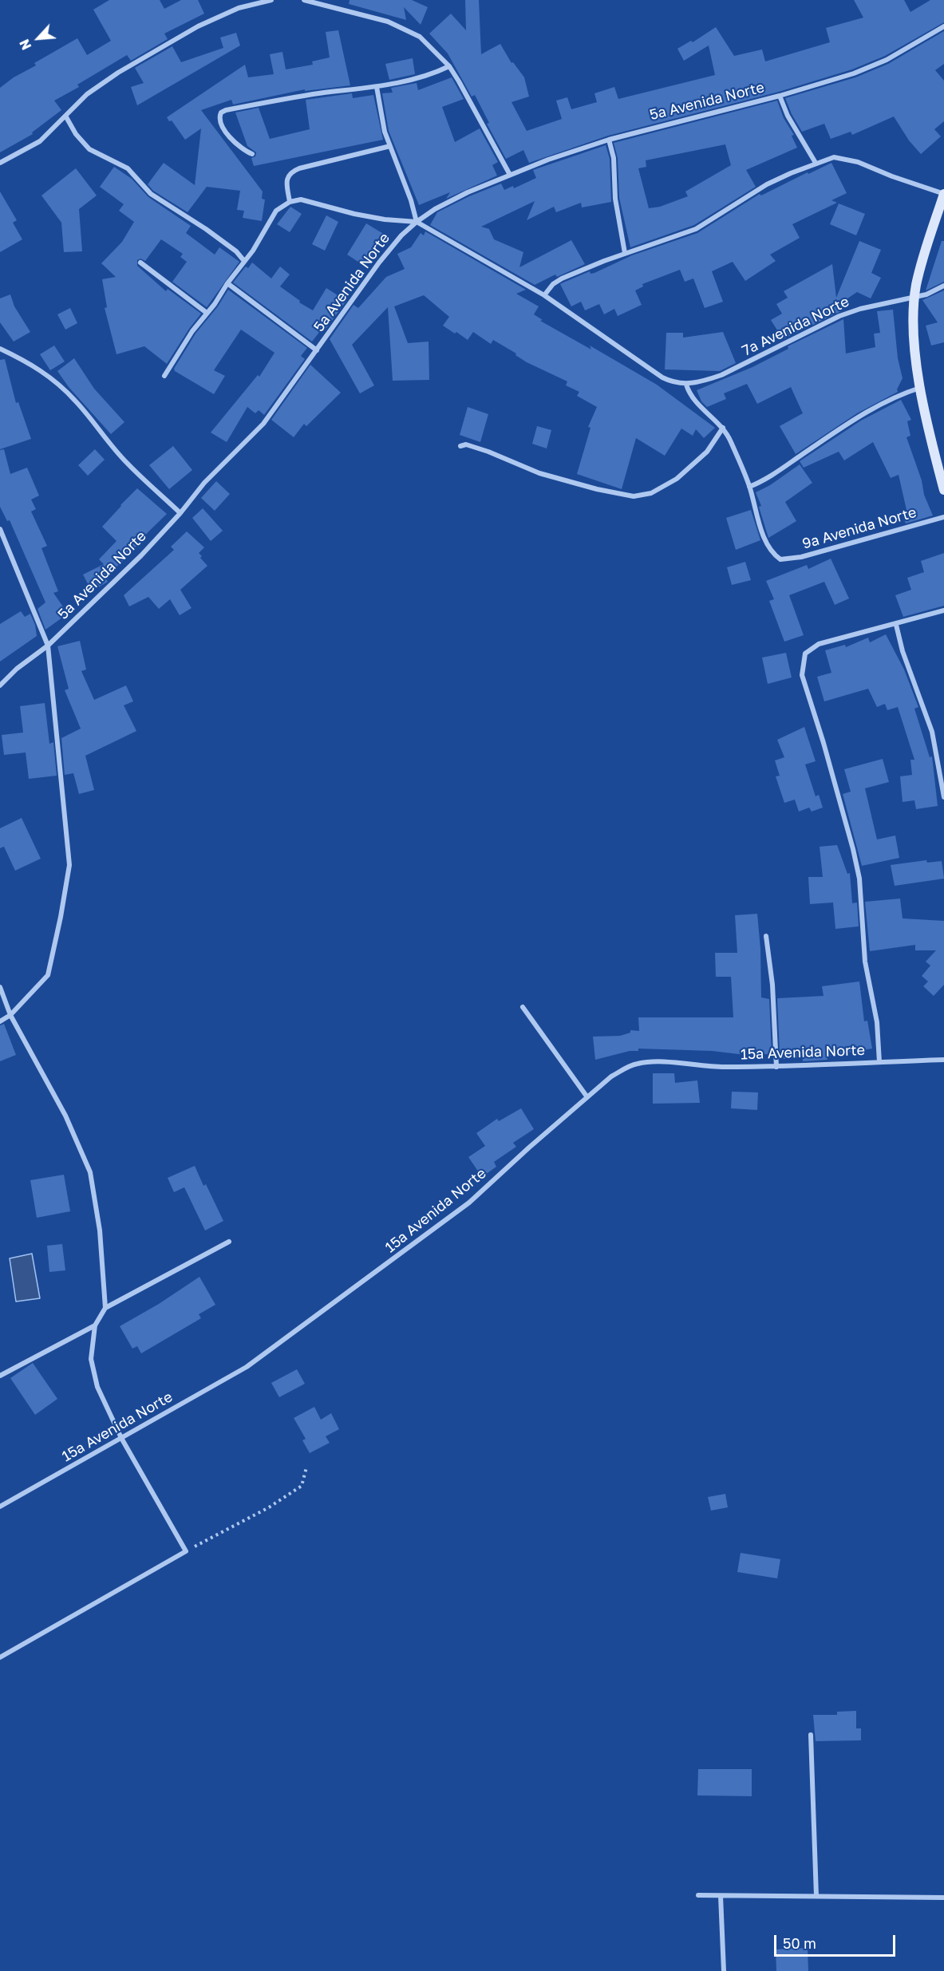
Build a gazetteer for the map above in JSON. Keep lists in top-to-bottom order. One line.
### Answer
{"streets":{"street":["5a Avenida Norte","7a Avenida Norte","9a Avenida Norte","15a Avenida Norte"]},"scale_bar":"50 m","north":"bottom left"}
